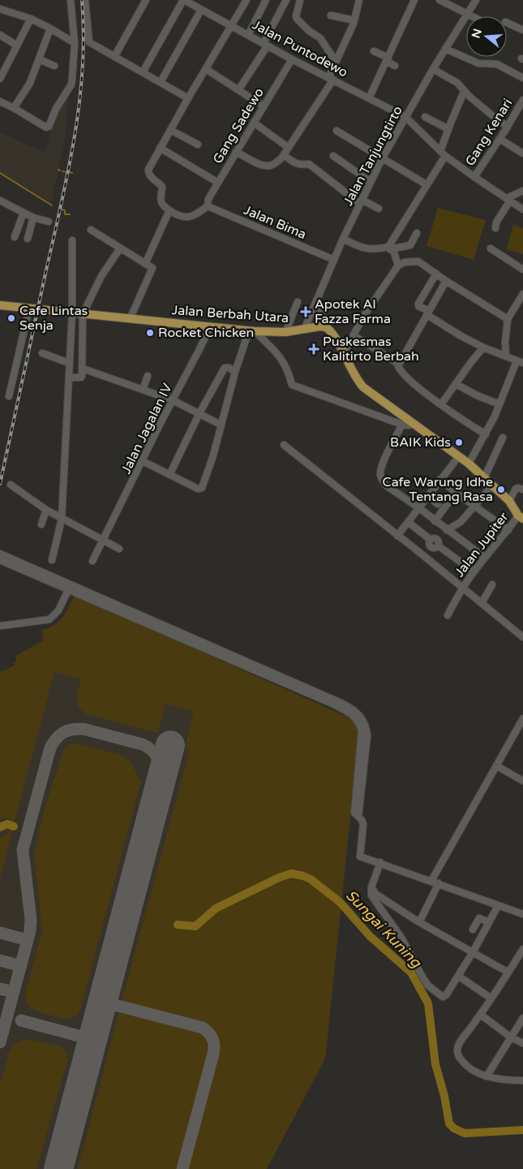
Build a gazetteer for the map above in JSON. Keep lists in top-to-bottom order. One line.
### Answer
{"streets":{"main road":["Jalan Berbah Utara"],"street":["Jalan Puntodewo","Gang Sadewo","Gang Kenari","Jalan Tanjungtirto","Jalan Bima","Jalan Jagalan IV","Jalan Jupiter"]},"crossings":[["Jalan Puntodewo","Gang Sadewo"],["Jalan Puntodewo","Gang Kenari"],["Jalan Puntodewo","Jalan Tanjungtirto"],["Gang Sadewo","Jalan Bima"],["Jalan Tanjungtirto","Jalan Bima"],["Jalan Tanjungtirto","Jalan Berbah Utara"],["Jalan Berbah Utara","Jalan Jagalan IV"]],"water":["Sungai Kuning"],"places":{"health":["Apotek Al Fazza Farma","Puskesmas Kalitirto Berbah"],"other":["Cafe Lintas Senja","Rocket Chicken","BAIK Kids","Cafe Warung Idhe Tentang Rasa"]},"north":"left"}
